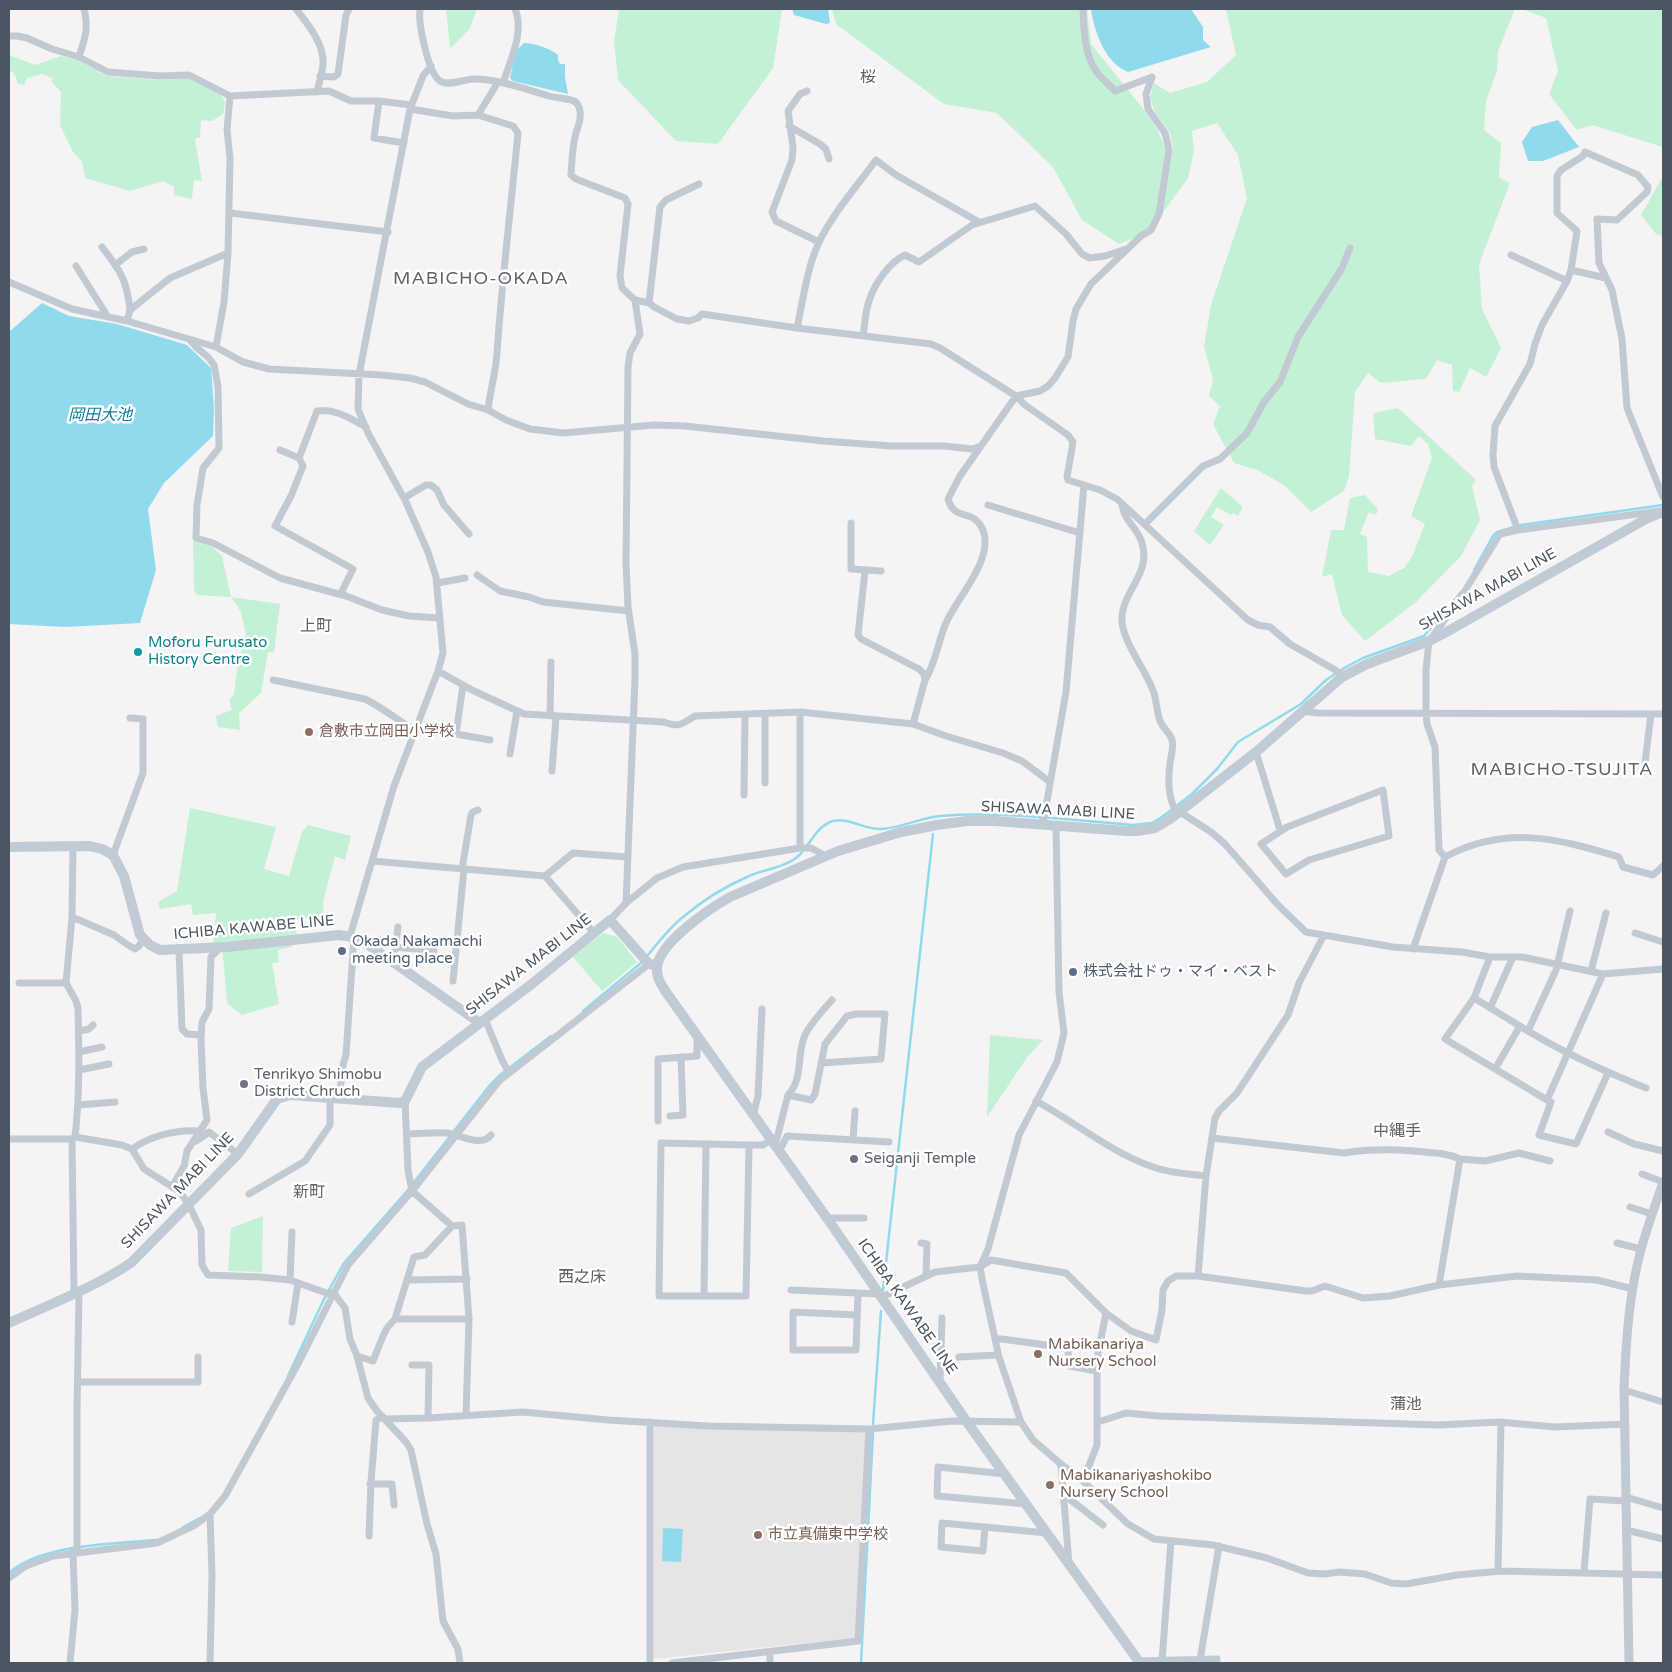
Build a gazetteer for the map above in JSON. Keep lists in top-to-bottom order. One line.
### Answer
{"streets":{"main road":["SHISAWA MABI LINE","ICHIBA KAWABE LINE"]},"crossings":[["SHISAWA MABI LINE","ICHIBA KAWABE LINE"]],"districts":["桜","MABICHO-OKADA","上町","MABICHO-TSUJITA","中縄手","新町","西之床","蒲池"],"water":["岡田大池"],"places":["Moforu Furusato History Centre","倉敷市立岡田小学校","Okada Nakamachi meeting place","株式会社ドゥ・マイ・ベスト","Tenrikyo Shimobu District Chruch","Seiganji Temple","Mabikanariya Nursery School","Mabikanariyashokibo Nursery School","市立真備東中学校"]}
